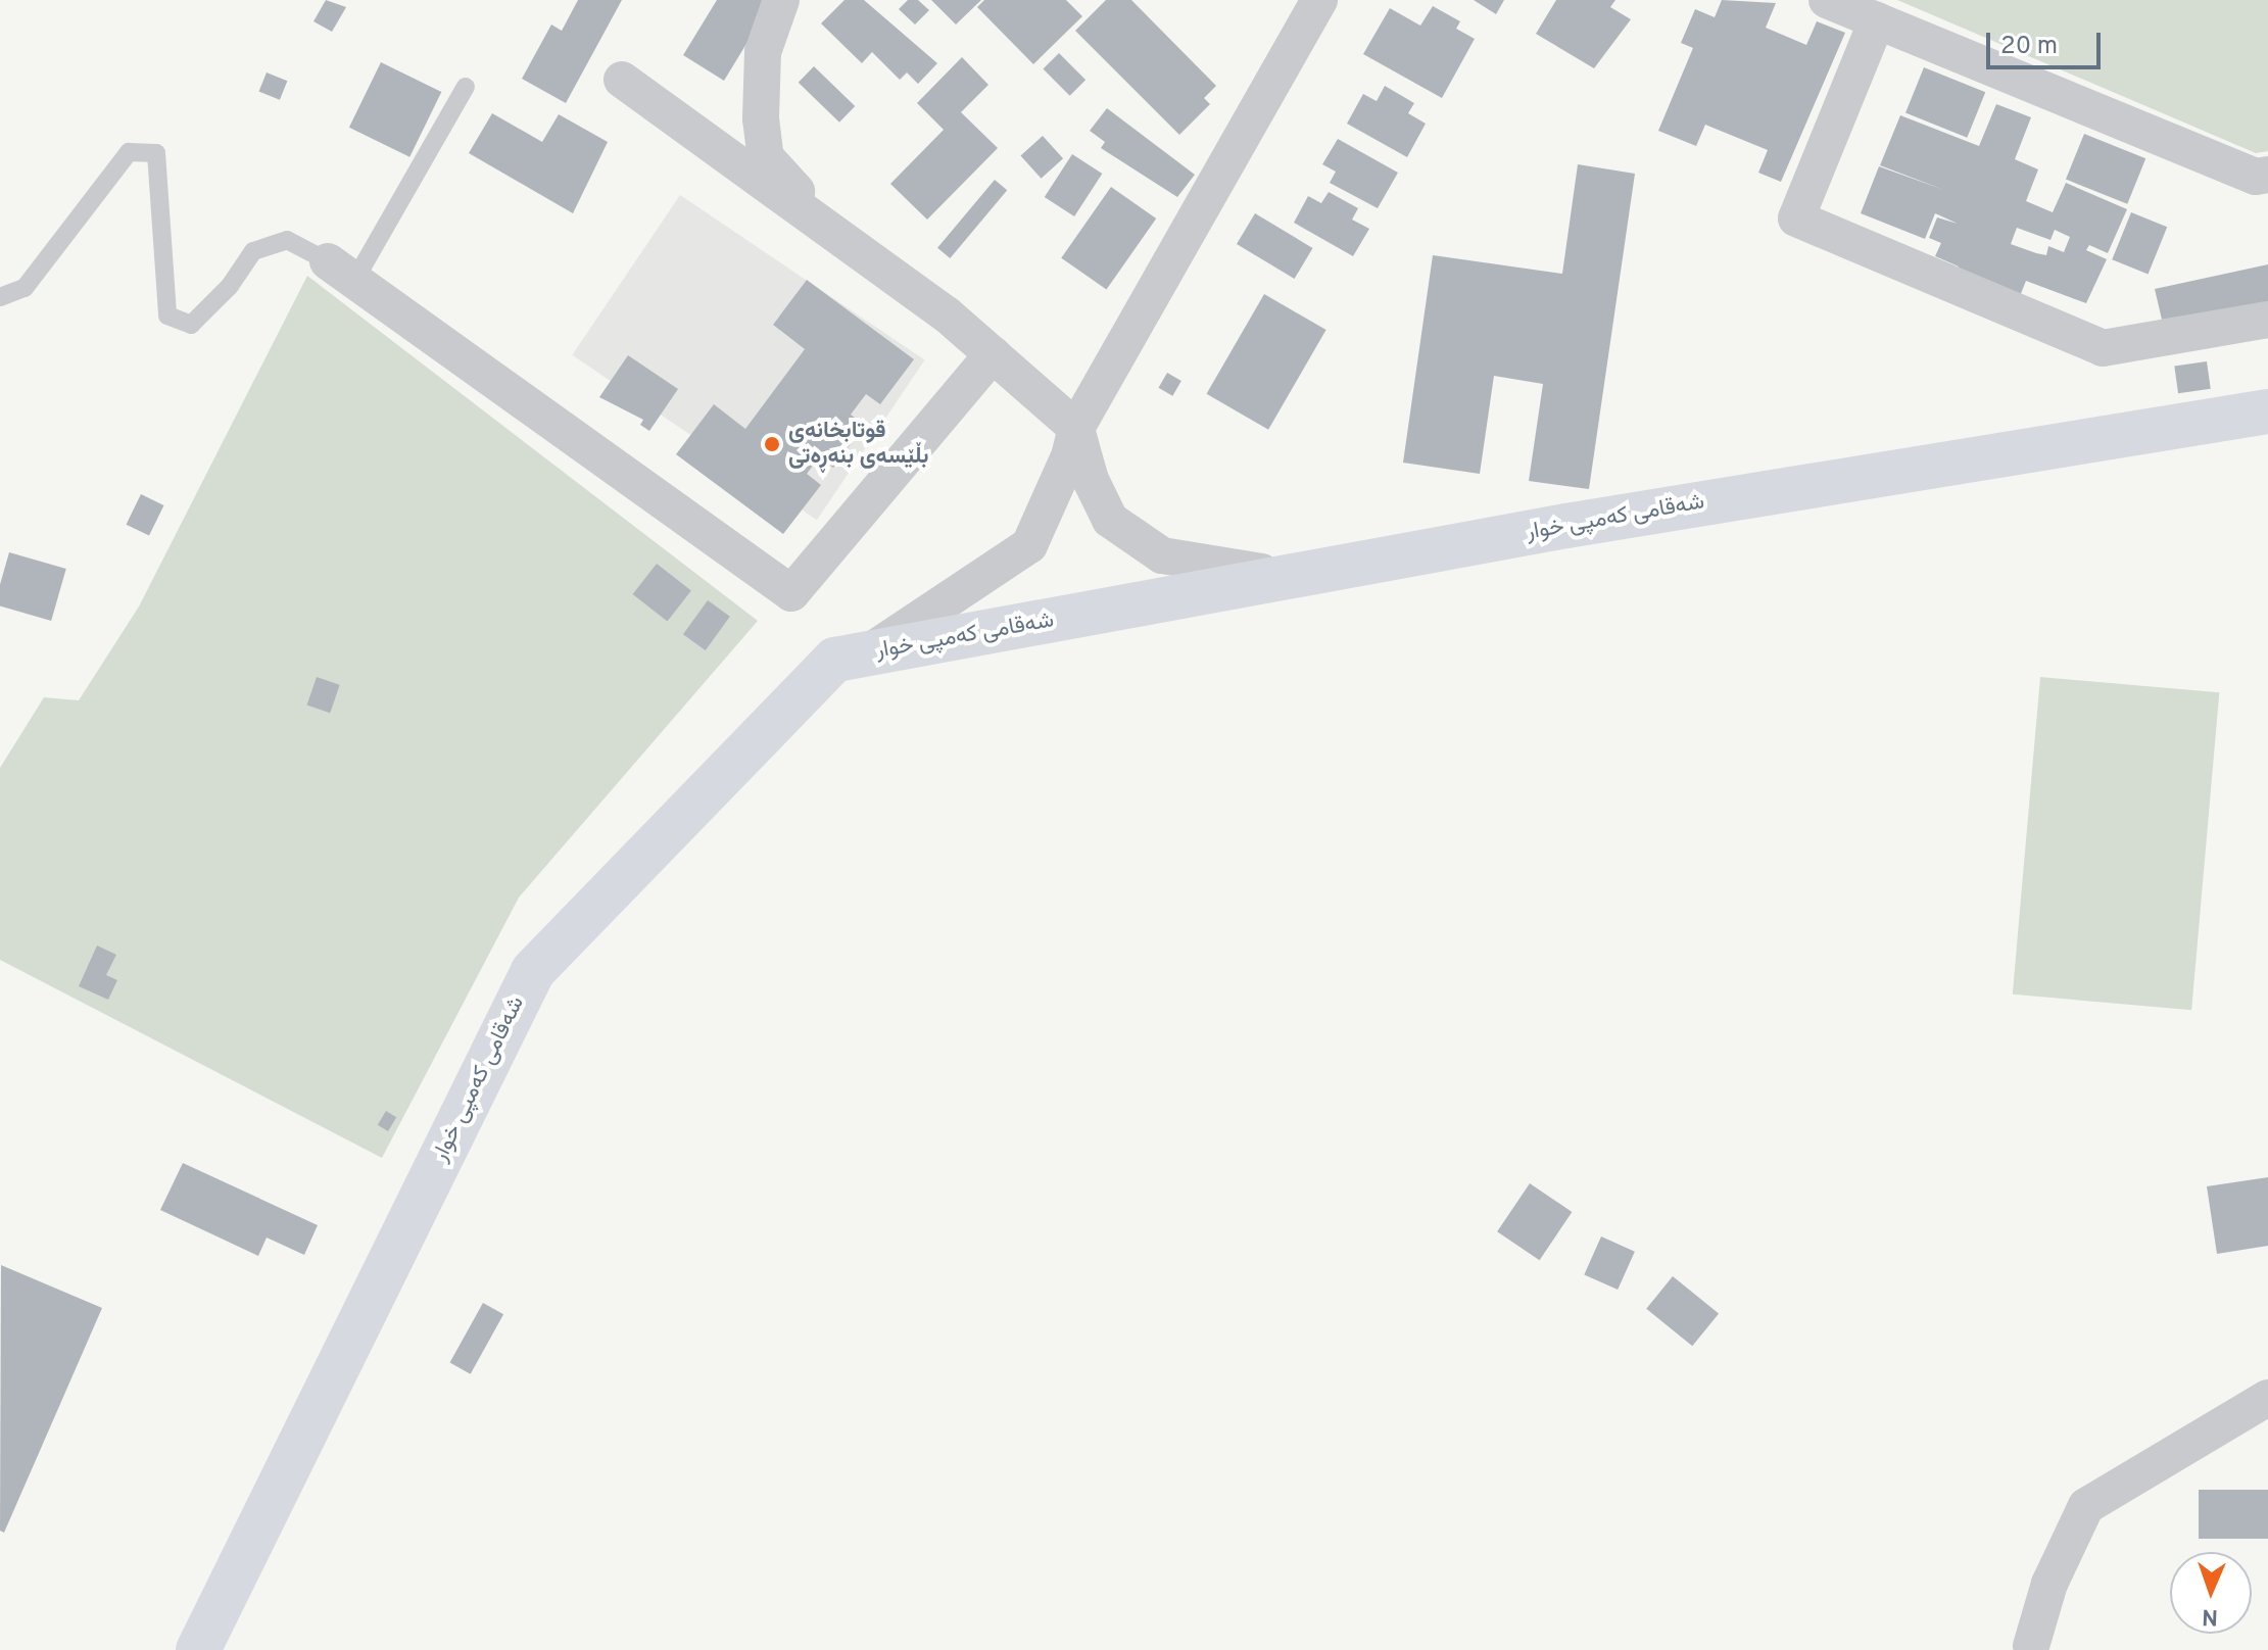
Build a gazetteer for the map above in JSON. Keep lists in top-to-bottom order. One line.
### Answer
{"streets":{"street":["شەقامی کەمپی خوار"]},"places":["قوتابخانەی بڵێسەی بنەڕەتی"],"scale_bar":"20 m","north":"bottom"}
